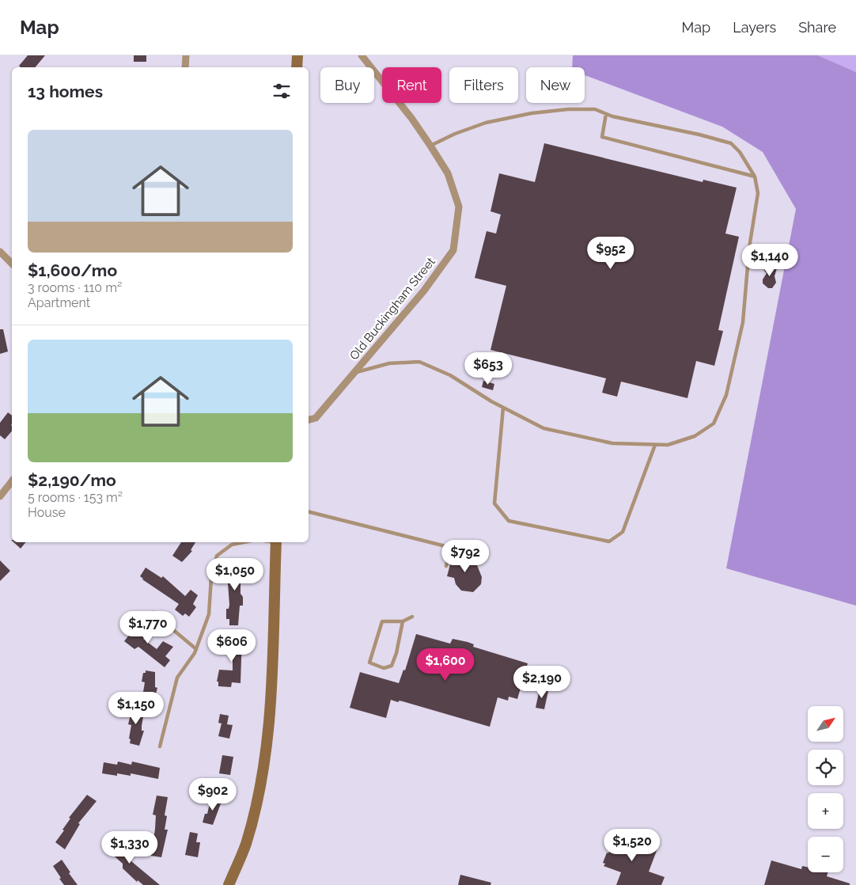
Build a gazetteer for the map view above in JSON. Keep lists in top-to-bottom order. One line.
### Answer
{"streets":{"street":["Old Buckingham Street"]},"north":"top right","page":{"header":"Map","nav":["Map","Layers","Share"],"chip":["Buy","Rent","Filters","New"],"heading":"13 homes","list":[{"name":"$1,600/mo","note":"3 rooms · 110 m² · Apartment"},{"name":"$2,190/mo","note":"5 rooms · 153 m² · House"}],"price":["$952","$1,140","$653","$792","$1,050","$1,770","$606","$1,600","$2,190","$1,150","$902","$1,520","$1,330"],"map_buttons":["+","−"]}}
